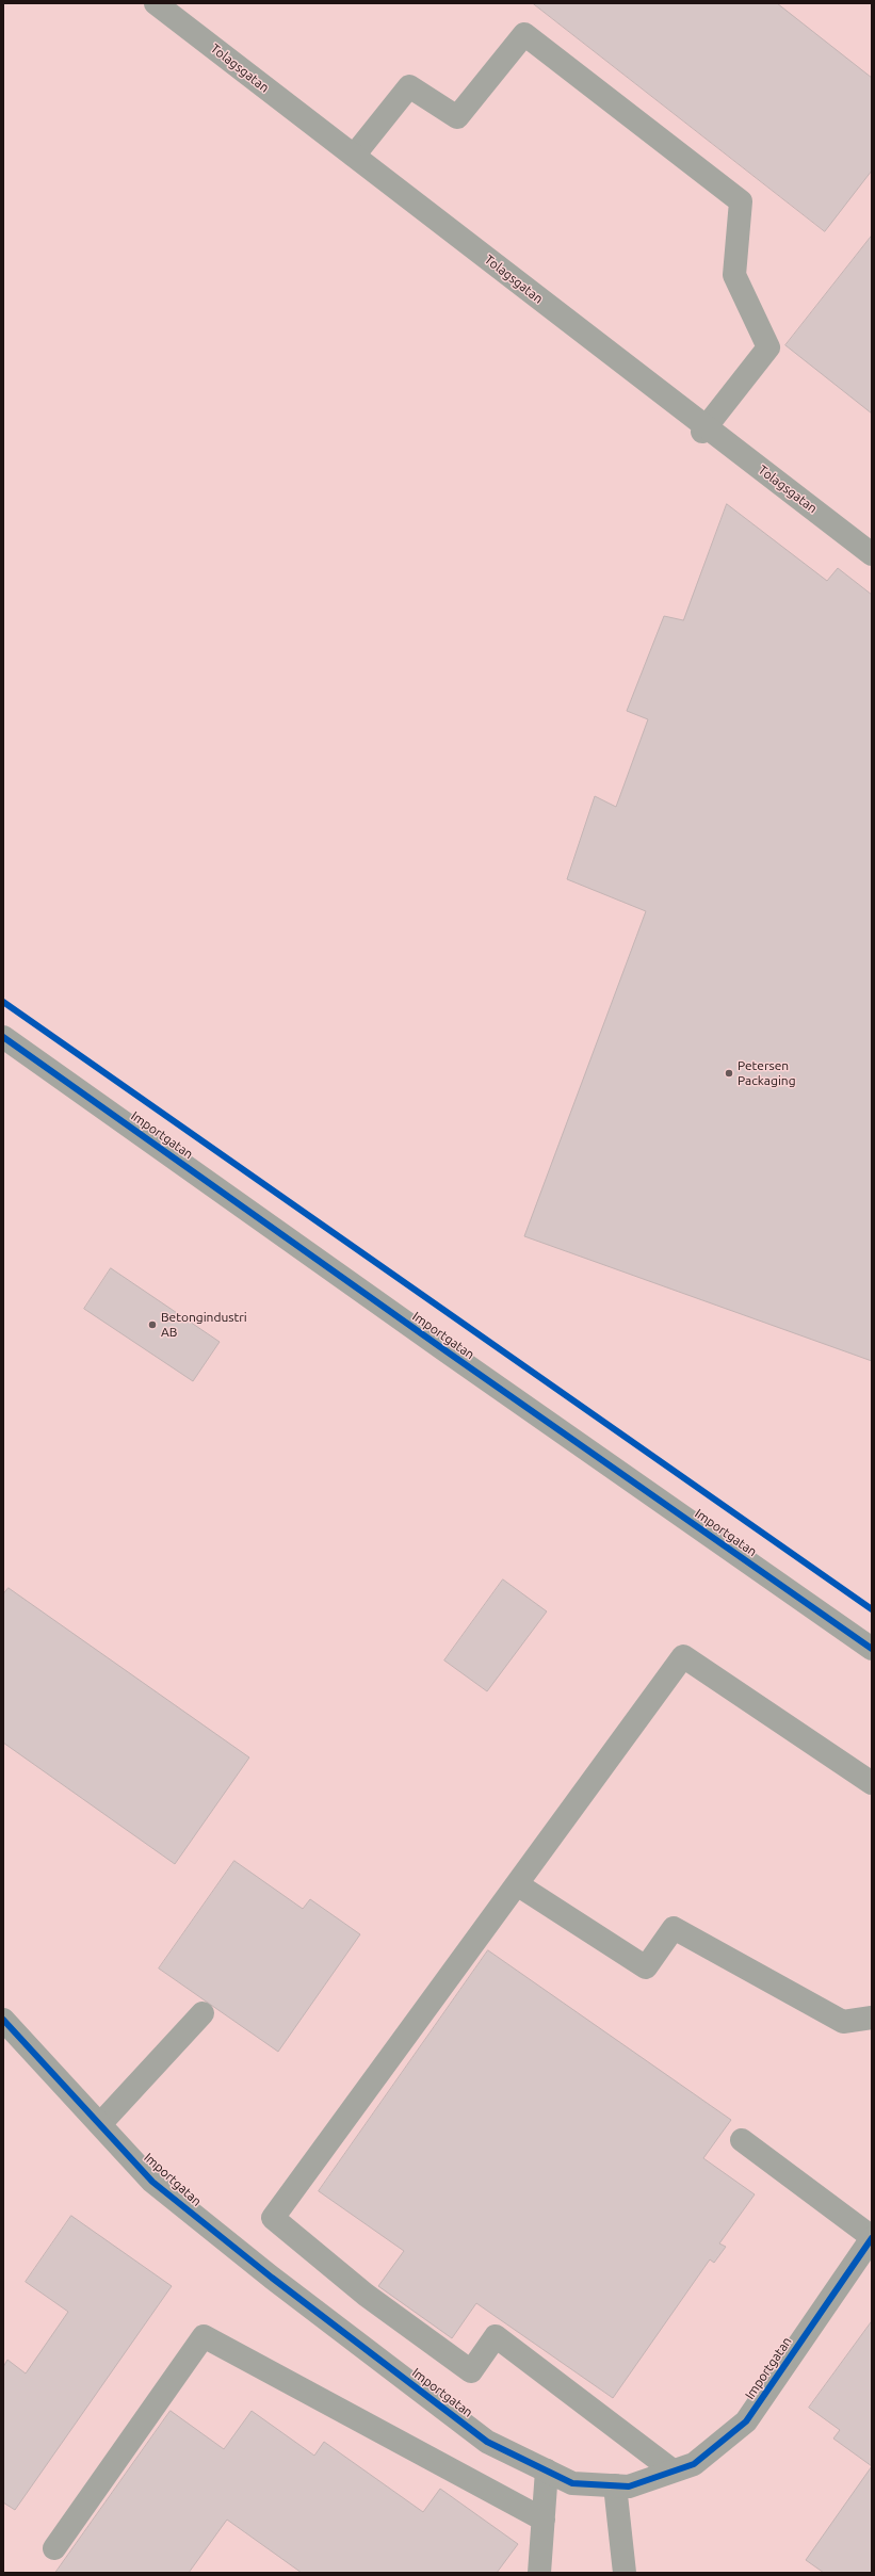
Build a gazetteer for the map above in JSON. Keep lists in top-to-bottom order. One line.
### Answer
{"streets":{"street":["Tolagsgatan","Importgatan"]},"places":["Petersen Packaging","Betongindustri AB"]}
